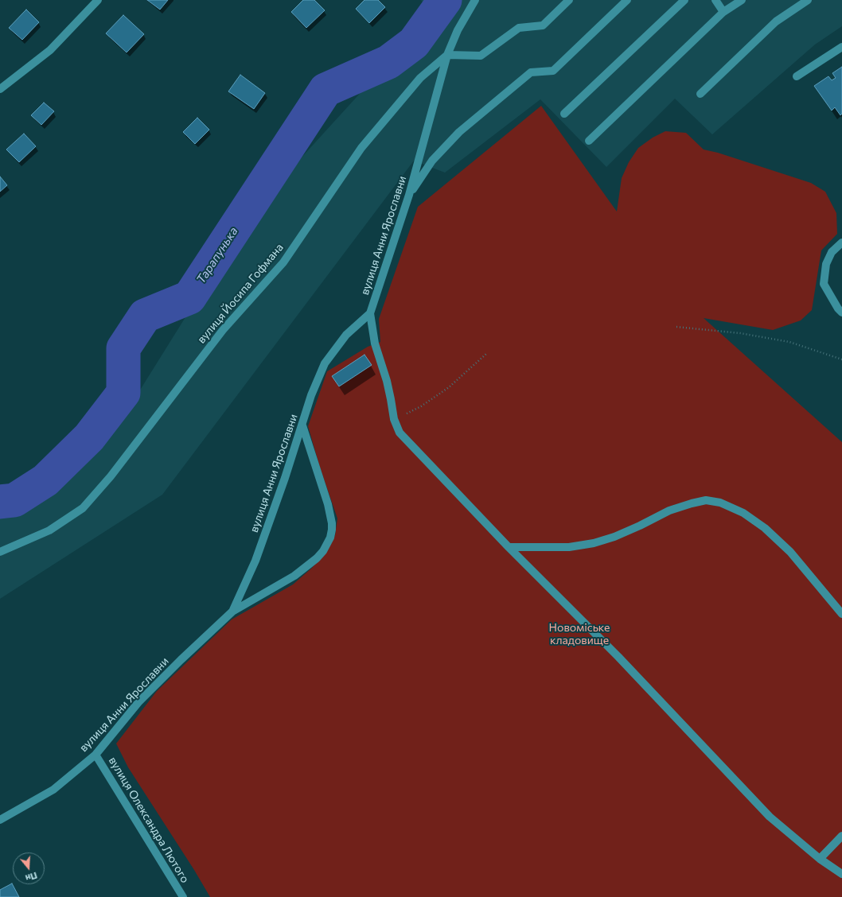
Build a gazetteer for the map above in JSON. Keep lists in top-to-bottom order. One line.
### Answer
{"streets":{"street":["вулиця Анни Ярославни","вулиця Йосипа Гофмана","вулиця Олександра Лютого"]},"crossings":[["вулиця Анни Ярославни","вулиця Йосипа Гофмана"],["вулиця Анни Ярославни","вулиця Олександра Лютого"]],"water":["Тарапунька"],"parks":["Новоміське кладовище"],"north":"bottom"}
